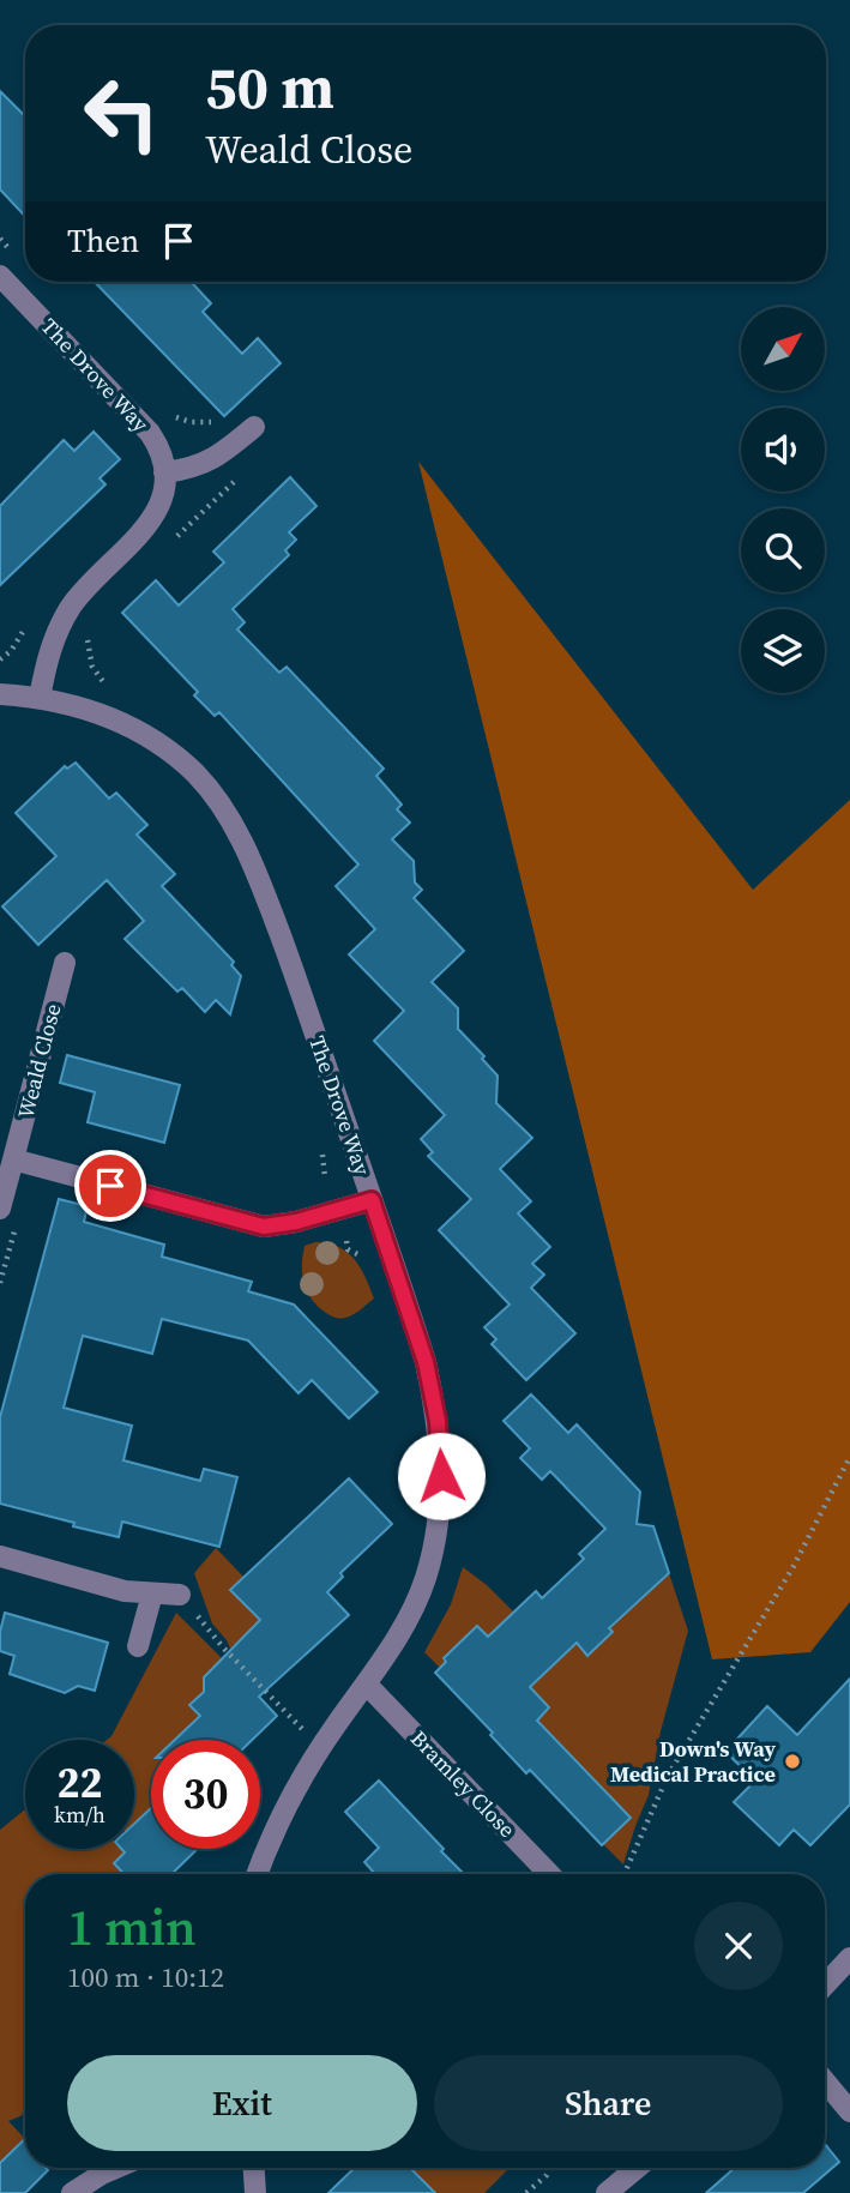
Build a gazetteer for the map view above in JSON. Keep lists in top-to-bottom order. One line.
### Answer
{"streets":{"street":["The Drove Way","Weald Close","Bramley Close"]},"crossings":[["The Drove Way","Bramley Close"]],"places":["Down's Way Medical Practice"],"north":"top right","page":{"turn":["50 m","Weald Close"],"then":"Then","speed":"22 km/h","limit":"30","heading":["1 min","100 m · 10:12"],"buttons":["Exit","Share"]}}
